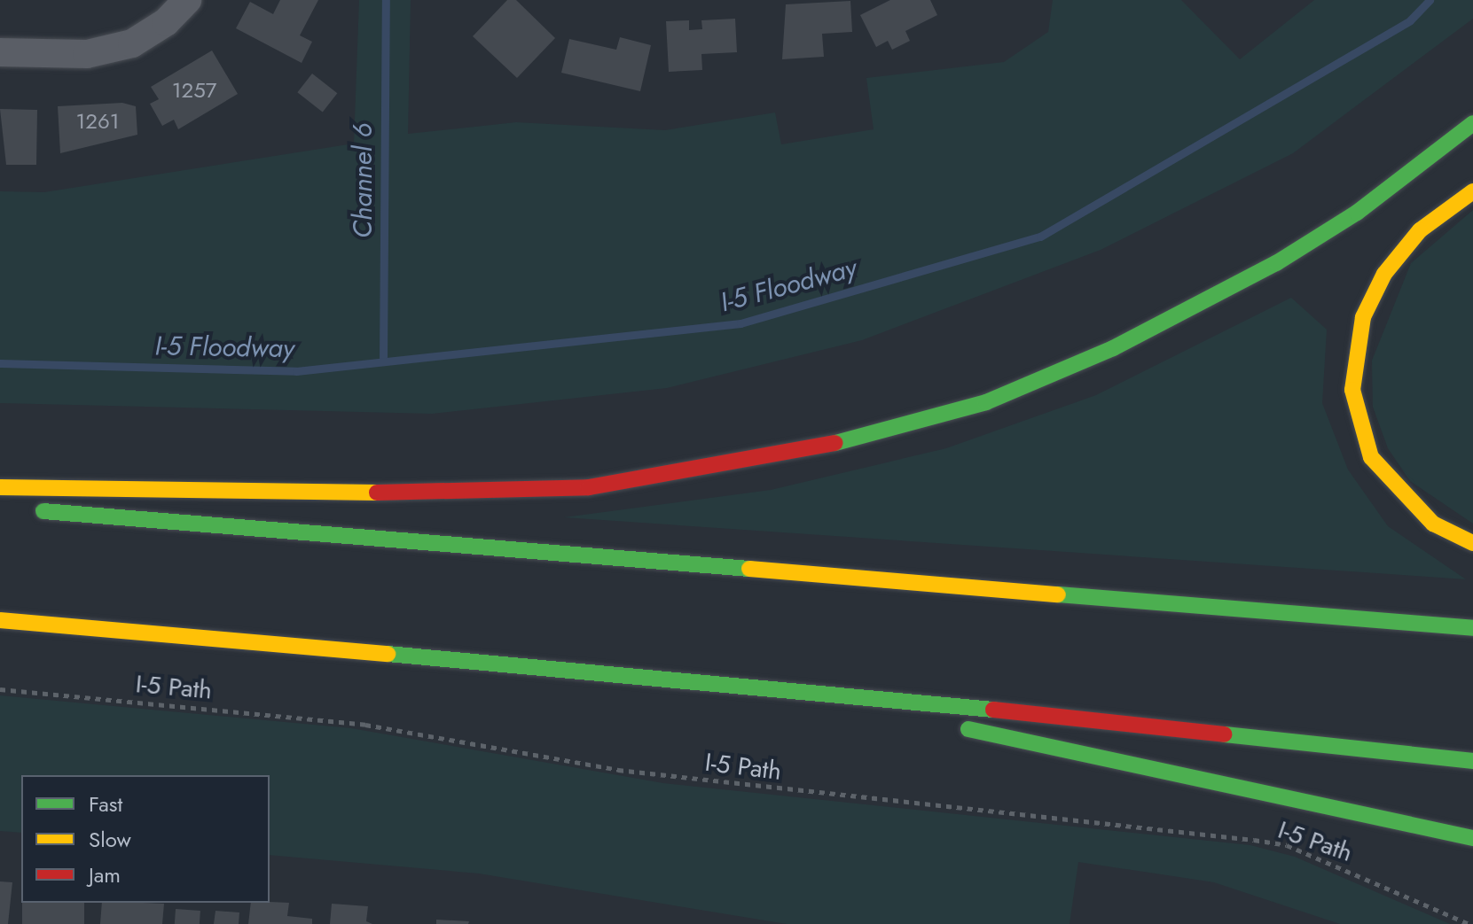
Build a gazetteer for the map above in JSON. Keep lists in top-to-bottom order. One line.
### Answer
{"streets":{"path":["I-5 Path"]},"water":["Channel 6","I-5 Floodway"],"house_numbers":["1257","1261"],"legend":["Fast","Slow","Jam"]}
